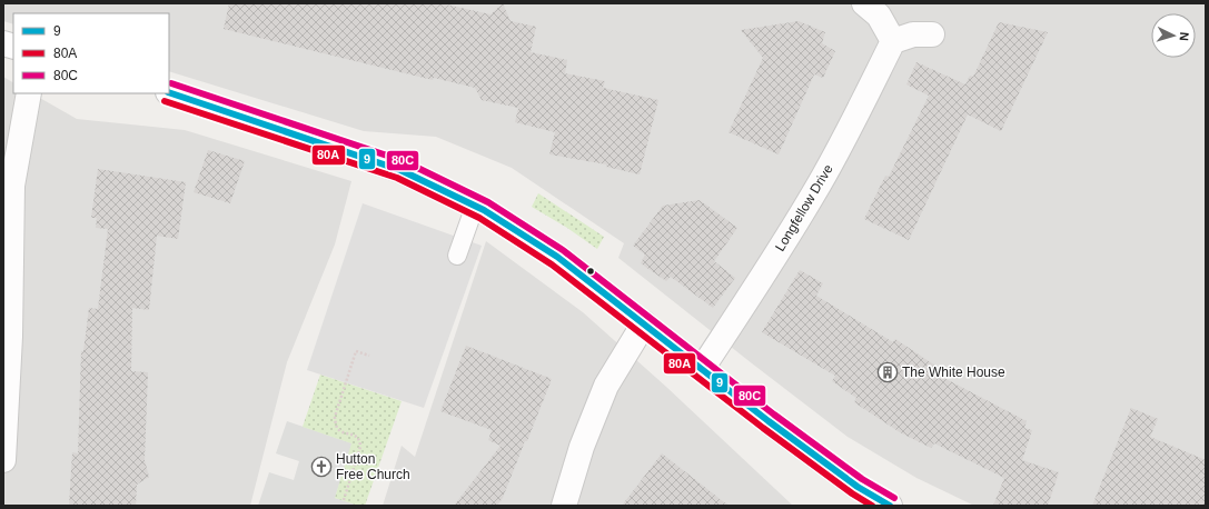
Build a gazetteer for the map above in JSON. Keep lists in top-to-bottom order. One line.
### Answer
{"streets":{"street":["Longfellow Drive"]},"places":{"building":["The White House"],"church":["Hutton Free Church"]},"lines":["transit line 80C","transit line 9","transit line 80A"],"legend":["9","80A","80C"],"north":"right"}
